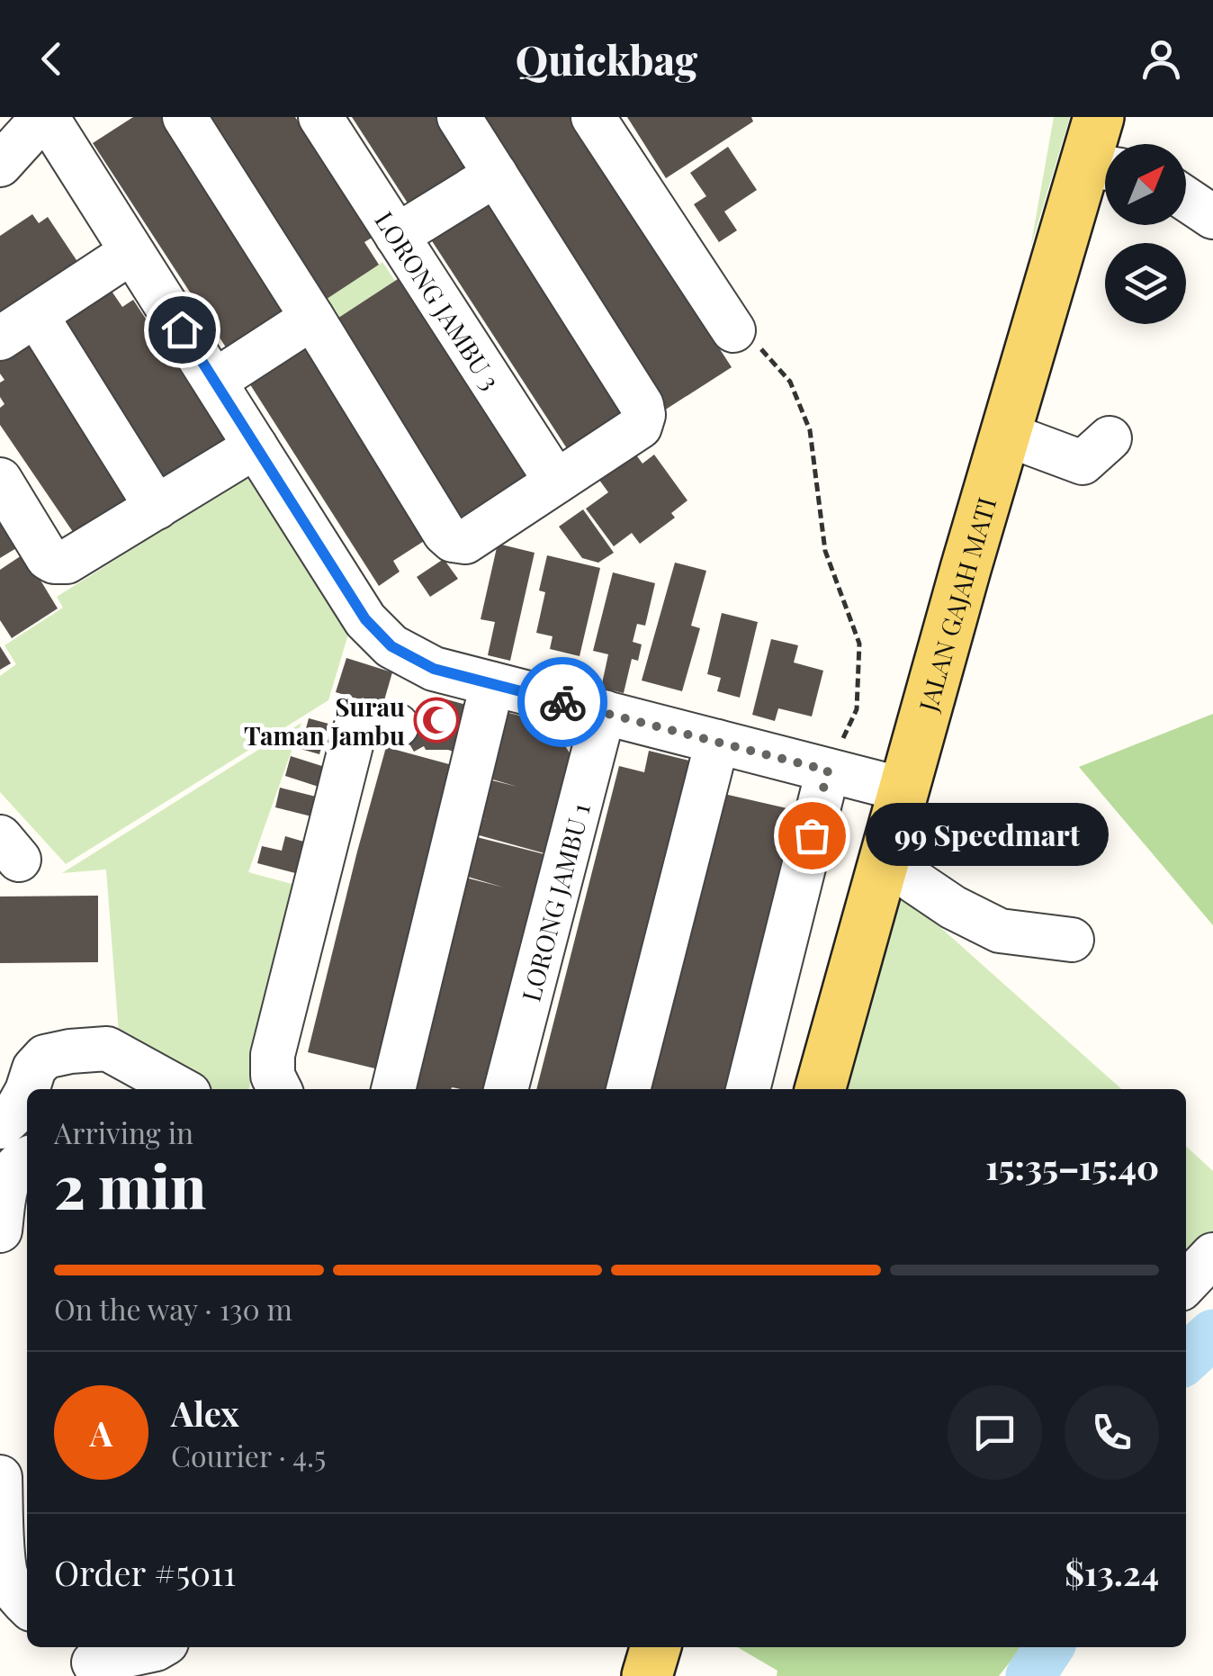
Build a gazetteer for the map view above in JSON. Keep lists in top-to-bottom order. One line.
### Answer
{"streets":{"main road":["JALAN GAJAH MATI"],"street":["LORONG JAMBU 3","LORONG JAMBU 1"]},"places":{"mosque":["Surau Taman Jambu"],"other":["99 Speedmart"]},"north":"top right","page":{"header":"Quickbag","bubble":"99 Speedmart","heading":["2 min","Arriving in","15:35–15:40"],"panel":["Alex","Courier · 4.5","Order #5011","$13.24"],"bar":"On the way · 130 m","round":"A"}}
